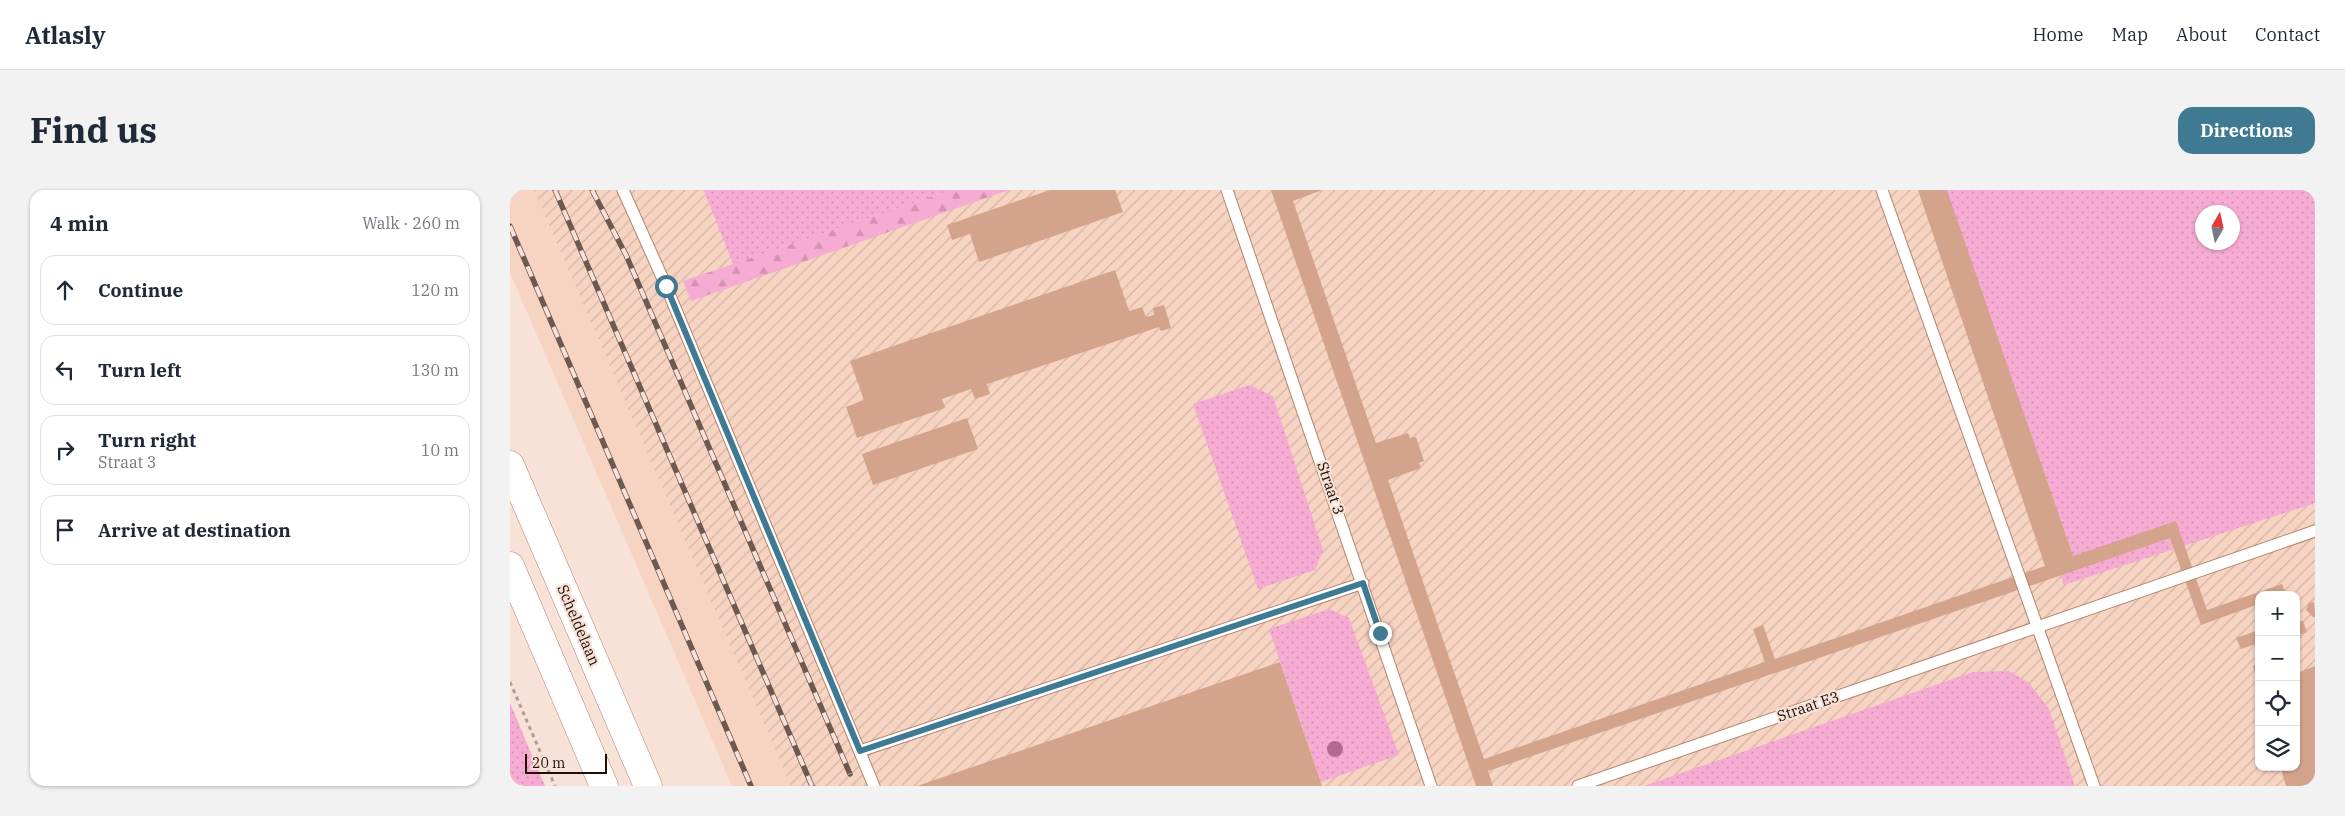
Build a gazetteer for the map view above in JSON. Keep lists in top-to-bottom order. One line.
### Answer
{"streets":{"main road":["Scheldelaan"],"lane":["Straat 3","Straat E3"]},"scale_bar":"20 m","north":"top","page":{"header":"Atlasly","nav":["Home","Map","About","Contact"],"title":"Find us","buttons":"Directions","heading":["4 min","Walk · 260 m"],"list":[["Continue","120 m"],["Turn left","130 m"],["Turn right","Straat 3","10 m"],"Arrive at destination"],"map_buttons":["+","−"],"scale":"20 m"}}
